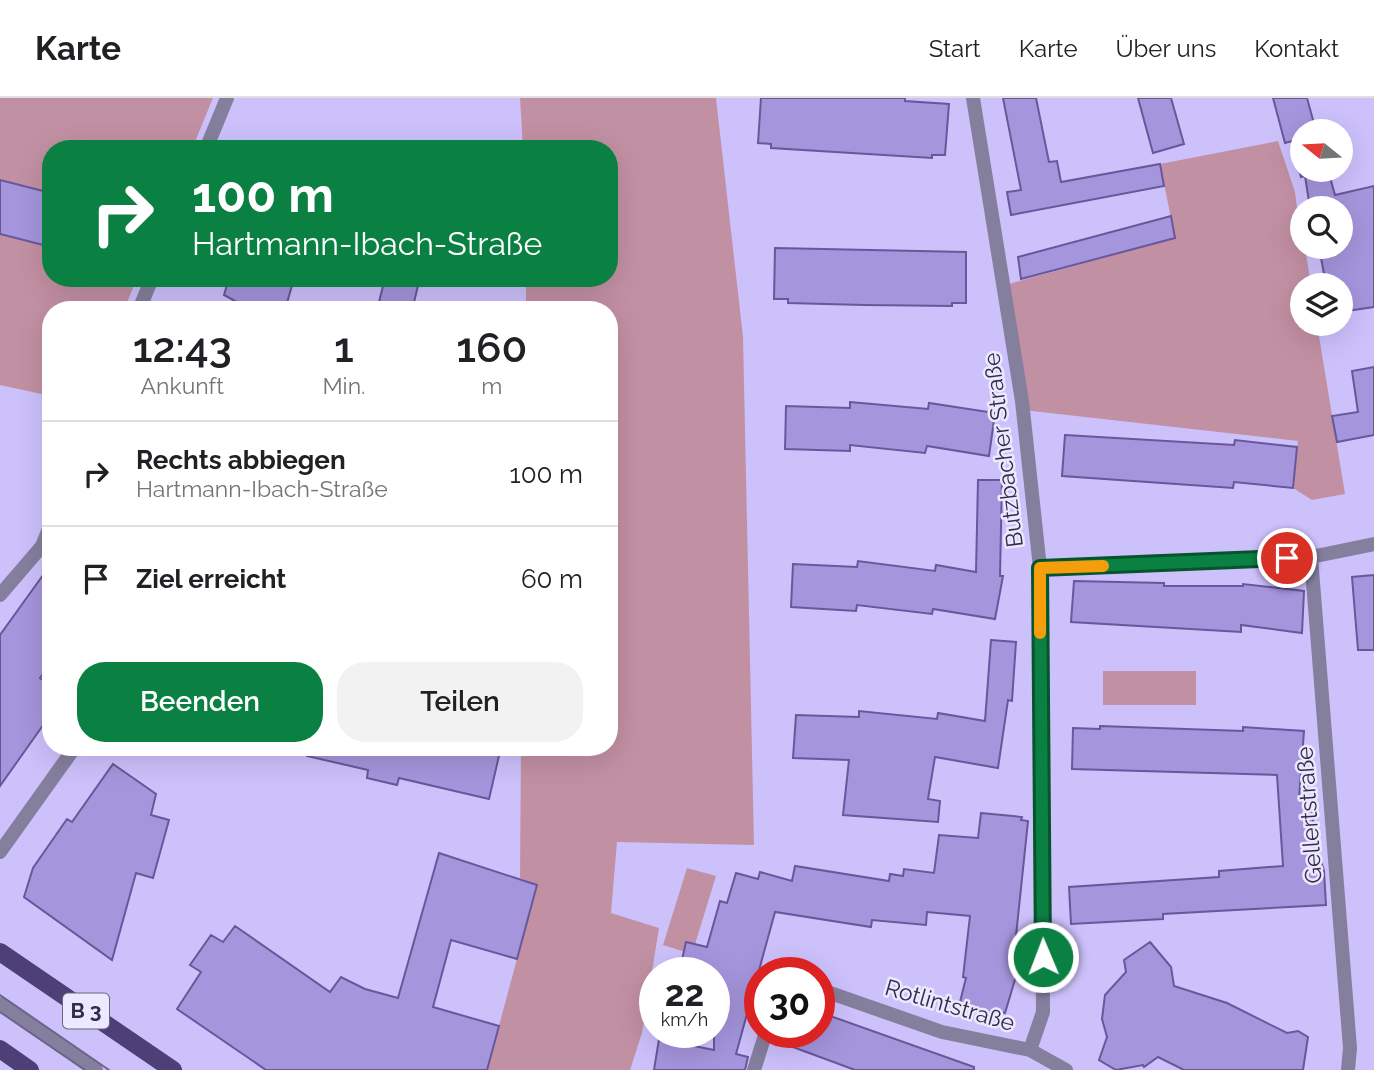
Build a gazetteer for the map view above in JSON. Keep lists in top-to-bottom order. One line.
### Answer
{"streets":{"main road":["B 3"],"street":["Butzbacher Straße","Gellertstraße","Rotlintstraße"]},"crossings":[["Butzbacher Straße","Rotlintstraße"]],"north":"left","page":{"header":"Karte","nav":["Start","Karte","Über uns","Kontakt"],"turn":["100 m","Hartmann-Ibach-Straße"],"eta":["12:43","Ankunft","1","Min.","160","m"],"list":[{"name":"Rechts abbiegen","note":"Hartmann-Ibach-Straße","value":"100 m"},{"name":"Ziel erreicht","value":"60 m"}],"buttons":["Beenden","Teilen"],"speed":"22 km/h","limit":"30"}}
